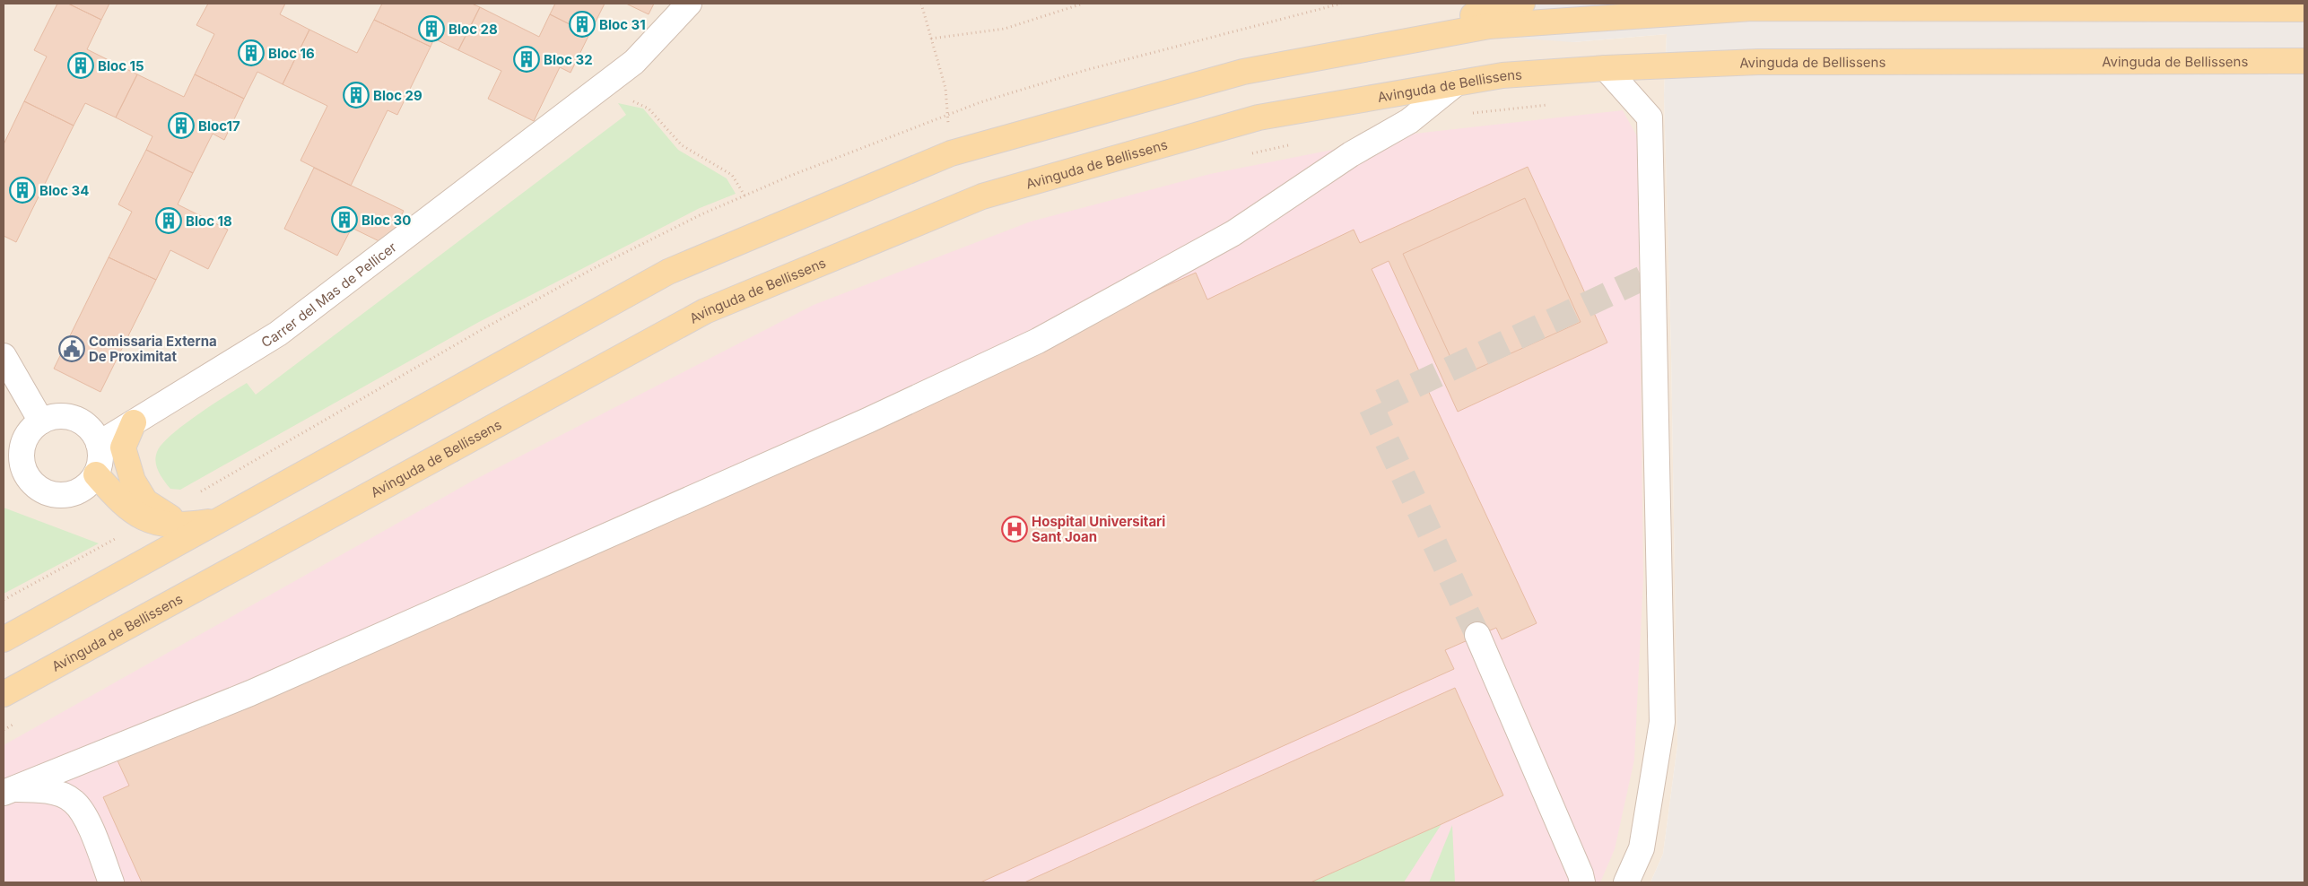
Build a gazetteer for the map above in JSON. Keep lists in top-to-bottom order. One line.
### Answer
{"streets":{"main road":["Avinguda de Bellissens"],"street":["Carrer del Mas de Pellicer"]},"places":{"building":["Bloc 31","Bloc 28","Bloc 16","Bloc 32","Bloc 15","Bloc 29","Bloc17","Bloc 34","Bloc 30","Bloc 18"],"public building":["Comissaria Externa De Proximitat"],"hospital":["Hospital Universitari Sant Joan"]}}
